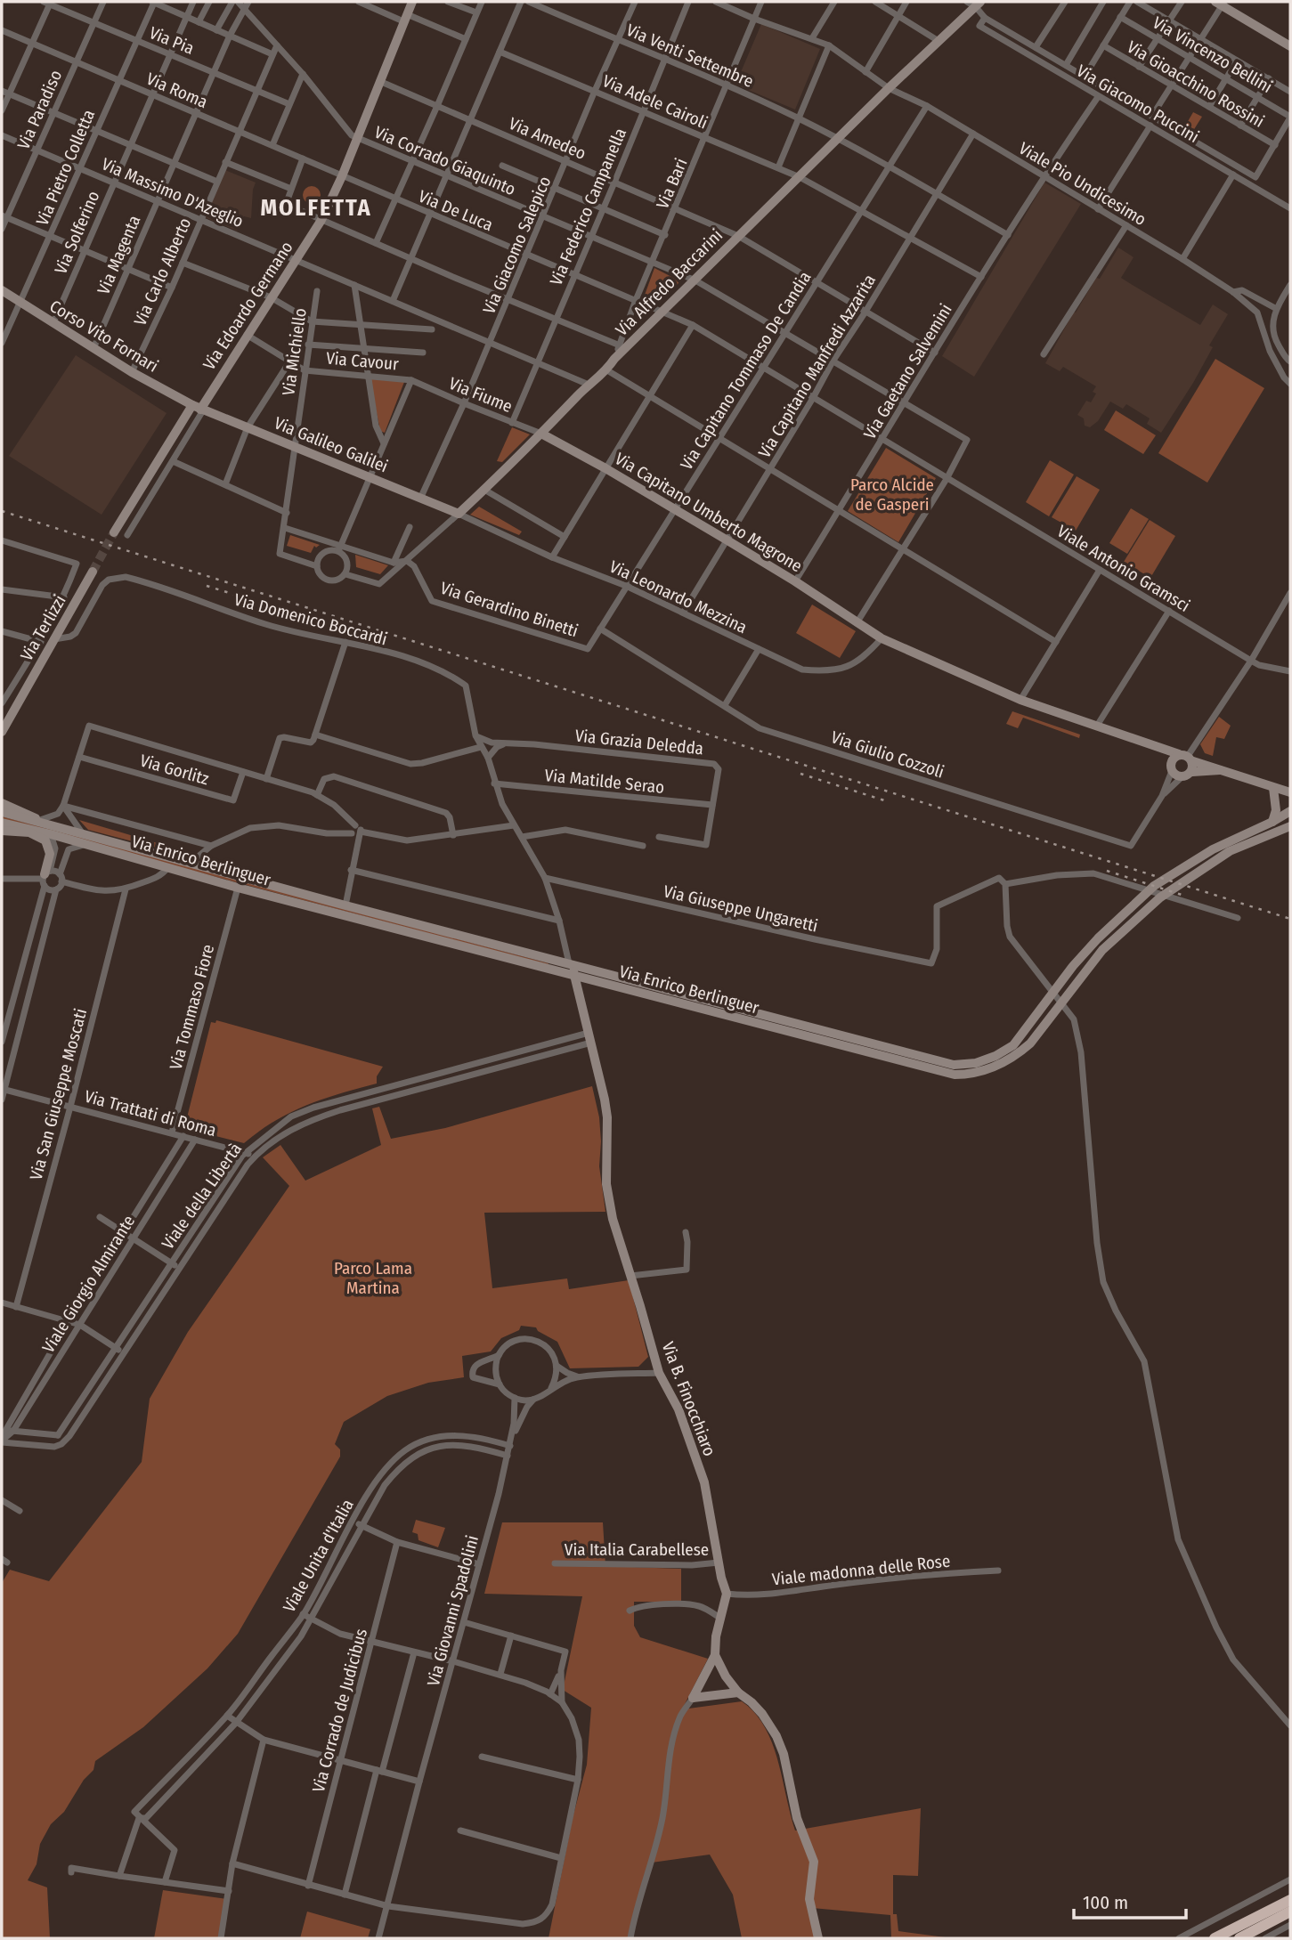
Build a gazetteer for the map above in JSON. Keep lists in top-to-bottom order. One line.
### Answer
{"streets":{"street":["Via Pia","Via Vincenzo Bellini","Via Venti Settembre","Via Gioacchino Rossini","Via Roma","Via Adele Cairoli","Via Giacomo Puccini","Via Paradiso","Via Amedeo","Via Corrado Giaquinto","Via Pietro Colletta","Via Bari","Viale Pio Undicesimo","Via Massimo D'Azeglio","Via Federico Campanella","Via De Luca","Via Solferino","Via Giacomo Salepico","Via Magenta","Via Carlo Alberto","Via Alfredo Baccarini","Via Edoardo Germano","Corso Vito Fornari","Via Michiello","Via Cavour","Via Capitano Manfredi Azzarita","Via Capitano Tommaso De Candia","Via Gaetano Salvemini","Via Fiume","Via Galileo Galilei","Via Capitano Umberto Magrone","Viale Antonio Gramsci","Via Leonardo Mezzina","Via Gerardino Binetti","Via Domenico Boccardi","Via Terlizzi","Via Grazia Deledda","Via Giulio Cozzoli","Via Gorlitz","Via Matilde Serao","Via Enrico Berlinguer","Via Giuseppe Ungaretti","Via Tommaso Fiore","Via San Giuseppe Moscati","Via Trattati di Roma","Viale della Libertà","Viale Giorgio Almirante","Via B. Finocchiaro","Via Italia Carabellese","Viale Unita d'Italia","Viale madonna delle Rose","Via Giovanni Spadolini","Via Corrado de Judicibus"]},"crossings":[["Via Pia","Via Paradiso"],["Via Pia","Via Pietro Colletta"],["Via Pia","Via Solferino"],["Via Pia","Via Magenta"],["Via Pia","Via Carlo Alberto"],["Via Venti Settembre","Via Bari"],["Via Venti Settembre","Via Federico Campanella"],["Via Venti Settembre","Via Giacomo Salepico"],["Via Venti Settembre","Via Alfredo Baccarini"],["Via Venti Settembre","Via Capitano Manfredi Azzarita"],["Via Venti Settembre","Via Capitano Tommaso De Candia"],["Via Venti Settembre","Via Gaetano Salvemini"],["Via Roma","Via Paradiso"],["Via Roma","Via Pietro Colletta"],["Via Roma","Via De Luca"],["Via Roma","Via Solferino"],["Via Roma","Via Magenta"],["Via Roma","Via Carlo Alberto"],["Via Roma","Via Edoardo Germano"],["Via Adele Cairoli","Via Bari"],["Via Adele Cairoli","Via Federico Campanella"],["Via Adele Cairoli","Via Giacomo Salepico"],["Via Adele Cairoli","Via Alfredo Baccarini"],["Via Adele Cairoli","Via Capitano Manfredi Azzarita"],["Via Adele Cairoli","Via Capitano Tommaso De Candia"],["Via Adele Cairoli","Via Gaetano Salvemini"],["Via Giacomo Puccini","Via Gaetano Salvemini"],["Via Paradiso","Via Massimo D'Azeglio"],["Via Amedeo","Via Bari"],["Via Amedeo","Via Federico Campanella"],["Via Amedeo","Via Giacomo Salepico"],["Via Amedeo","Via Alfredo Baccarini"],["Via Amedeo","Via Edoardo Germano"],["Via Amedeo","Via Capitano Manfredi Azzarita"],["Via Amedeo","Via Capitano Tommaso De Candia"],["Via Amedeo","Via Gaetano Salvemini"],["Via Corrado Giaquinto","Via Bari"],["Via Corrado Giaquinto","Via Federico Campanella"],["Via Corrado Giaquinto","Via Giacomo Salepico"],["Via Corrado Giaquinto","Via Alfredo Baccarini"],["Via Corrado Giaquinto","Via Edoardo Germano"],["Via Corrado Giaquinto","Via Capitano Manfredi Azzarita"],["Via Corrado Giaquinto","Via Capitano Tommaso De Candia"],["Via Corrado Giaquinto","Via Gaetano Salvemini"],["Via Corrado Giaquinto","Viale Antonio Gramsci"],["Via Pietro Colletta","Via Massimo D'Azeglio"],["Via Pietro Colletta","Corso Vito Fornari"],["Via Bari","Viale Pio Undicesimo"],["Via Bari","Via De Luca"],["Via Bari","Via Alfredo Baccarini"],["Viale Pio Undicesimo","Via Alfredo Baccarini"],["Viale Pio Undicesimo","Via Capitano Manfredi Azzarita"],["Viale Pio Undicesimo","Via Capitano Tommaso De Candia"],["Viale Pio Undicesimo","Via Gaetano Salvemini"],["Via Massimo D'Azeglio","Via Federico Campanella"],["Via Massimo D'Azeglio","Via Solferino"],["Via Massimo D'Azeglio","Via Giacomo Salepico"],["Via Massimo D'Azeglio","Via Magenta"],["Via Massimo D'Azeglio","Via Carlo Alberto"],["Via Massimo D'Azeglio","Via Alfredo Baccarini"],["Via Massimo D'Azeglio","Via Edoardo Germano"],["Via Federico Campanella","Via De Luca"],["Via Federico Campanella","Via Fiume"],["Via De Luca","Via Giacomo Salepico"],["Via De Luca","Via Alfredo Baccarini"],["Via De Luca","Via Edoardo Germano"],["Via De Luca","Via Capitano Manfredi Azzarita"],["Via De Luca","Via Capitano Tommaso De Candia"],["Via De Luca","Viale Antonio Gramsci"],["Via Solferino","Corso Vito Fornari"],["Via Giacomo Salepico","Via Fiume"],["Via Giacomo Salepico","Via Galileo Galilei"],["Via Magenta","Corso Vito Fornari"],["Via Carlo Alberto","Corso Vito Fornari"],["Via Alfredo Baccarini","Via Michiello"],["Via Alfredo Baccarini","Via Fiume"],["Via Alfredo Baccarini","Via Galileo Galilei"],["Via Alfredo Baccarini","Via Capitano Umberto Magrone"],["Via Alfredo Baccarini","Via Leonardo Mezzina"],["Via Alfredo Baccarini","Via Gerardino Binetti"],["Via Edoardo Germano","Corso Vito Fornari"],["Via Edoardo Germano","Via Cavour"],["Via Edoardo Germano","Via Galileo Galilei"],["Corso Vito Fornari","Via Galileo Galilei"],["Via Michiello","Via Cavour"],["Via Michiello","Via Galileo Galilei"],["Via Cavour","Via Fiume"],["Via Capitano Manfredi Azzarita","Via Capitano Umberto Magrone"],["Via Capitano Manfredi Azzarita","Viale Antonio Gramsci"],["Via Capitano Manfredi Azzarita","Via Leonardo Mezzina"],["Via Capitano Tommaso De Candia","Via Capitano Umberto Magrone"],["Via Capitano Tommaso De Candia","Via Leonardo Mezzina"],["Via Capitano Tommaso De Candia","Via Gerardino Binetti"],["Via Capitano Tommaso De Candia","Via Giulio Cozzoli"],["Via Gaetano Salvemini","Via Capitano Umberto Magrone"],["Via Gaetano Salvemini","Viale Antonio Gramsci"],["Via Fiume","Via Capitano Umberto Magrone"],["Via Galileo Galilei","Via Leonardo Mezzina"],["Via Capitano Umberto Magrone","Via Leonardo Mezzina"],["Via Domenico Boccardi","Via Terlizzi"],["Via Domenico Boccardi","Via Grazia Deledda"],["Via Grazia Deledda","Via Matilde Serao"],["Via Enrico Berlinguer","Via Tommaso Fiore"],["Via Enrico Berlinguer","Via B. Finocchiaro"],["Via Tommaso Fiore","Via Trattati di Roma"],["Via San Giuseppe Moscati","Via Trattati di Roma"],["Via Trattati di Roma","Viale della Libertà"],["Via Trattati di Roma","Viale Giorgio Almirante"],["Viale della Libertà","Via B. Finocchiaro"],["Via B. Finocchiaro","Via Italia Carabellese"],["Via B. Finocchiaro","Viale madonna delle Rose"],["Viale Unita d'Italia","Via Giovanni Spadolini"]],"districts":["MOLFETTA"],"parks":["Parco Alcide de Gasperi","Parco Lama Martina"],"scale_bar":"100 m"}
